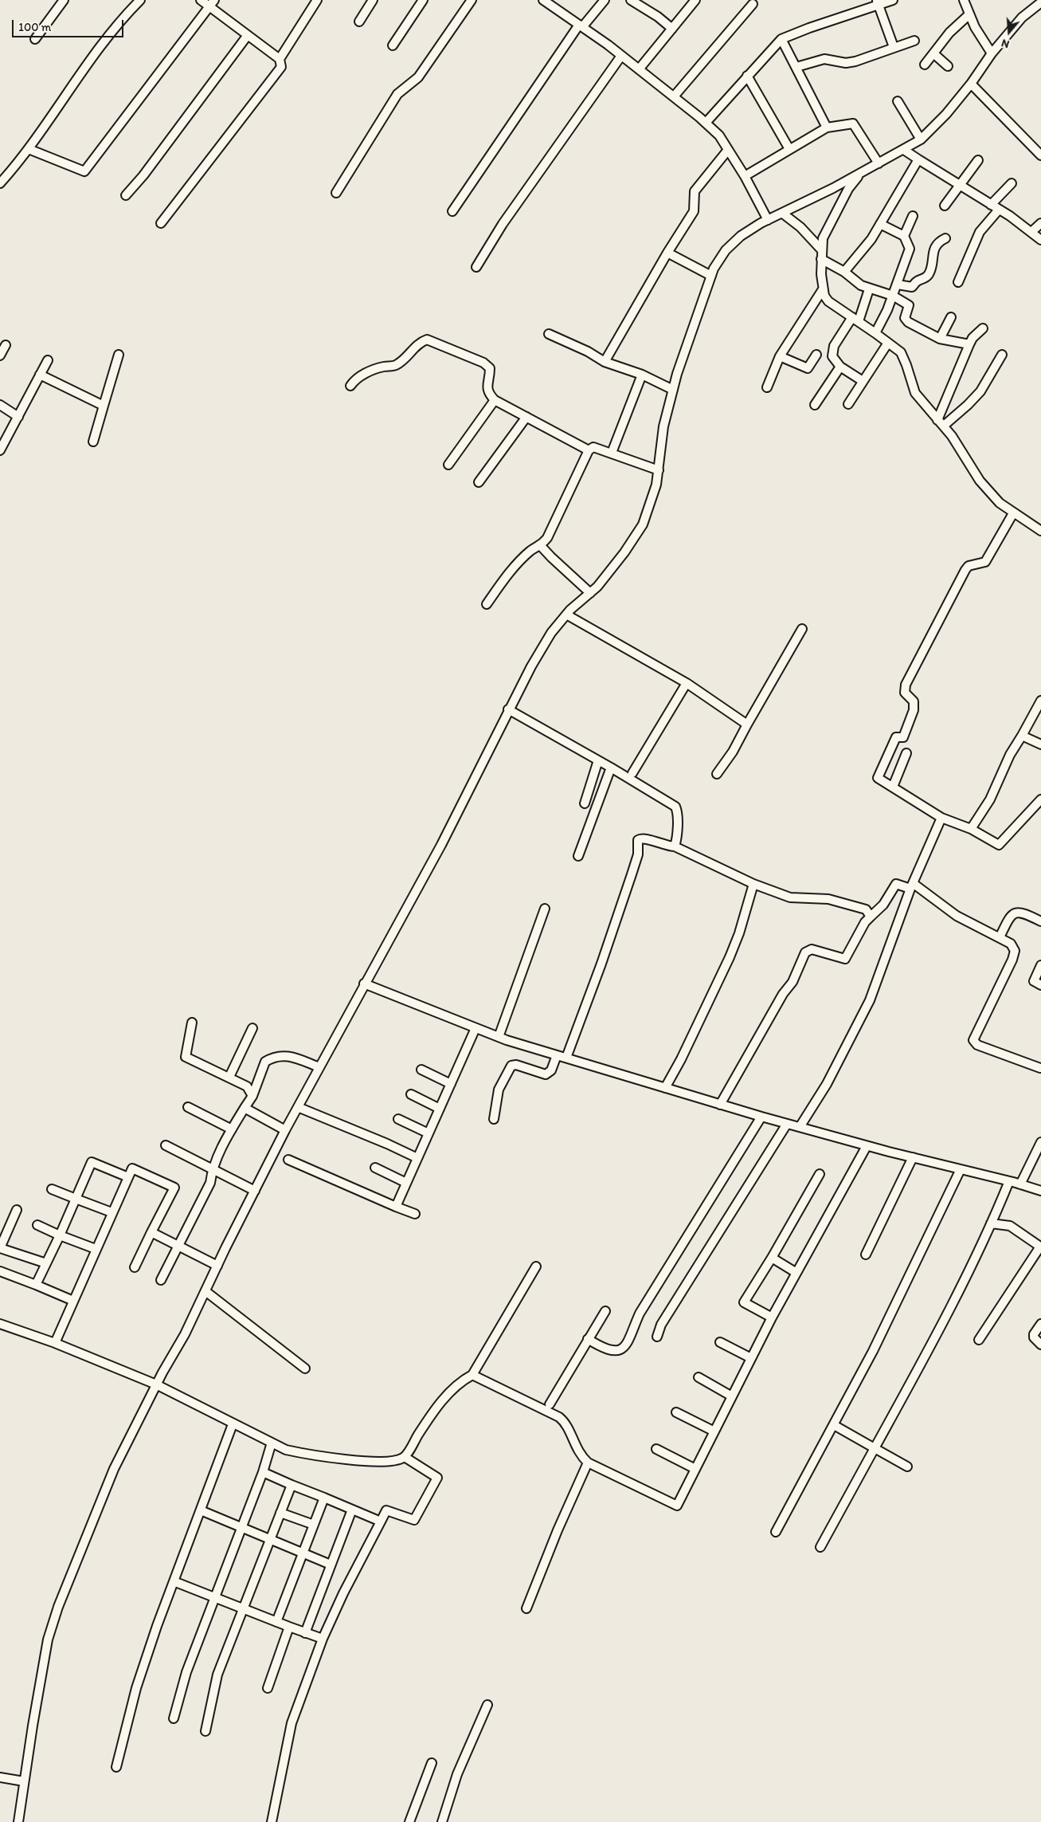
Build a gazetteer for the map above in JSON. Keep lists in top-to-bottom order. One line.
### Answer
{"scale_bar":"100 m","north":"bottom"}
